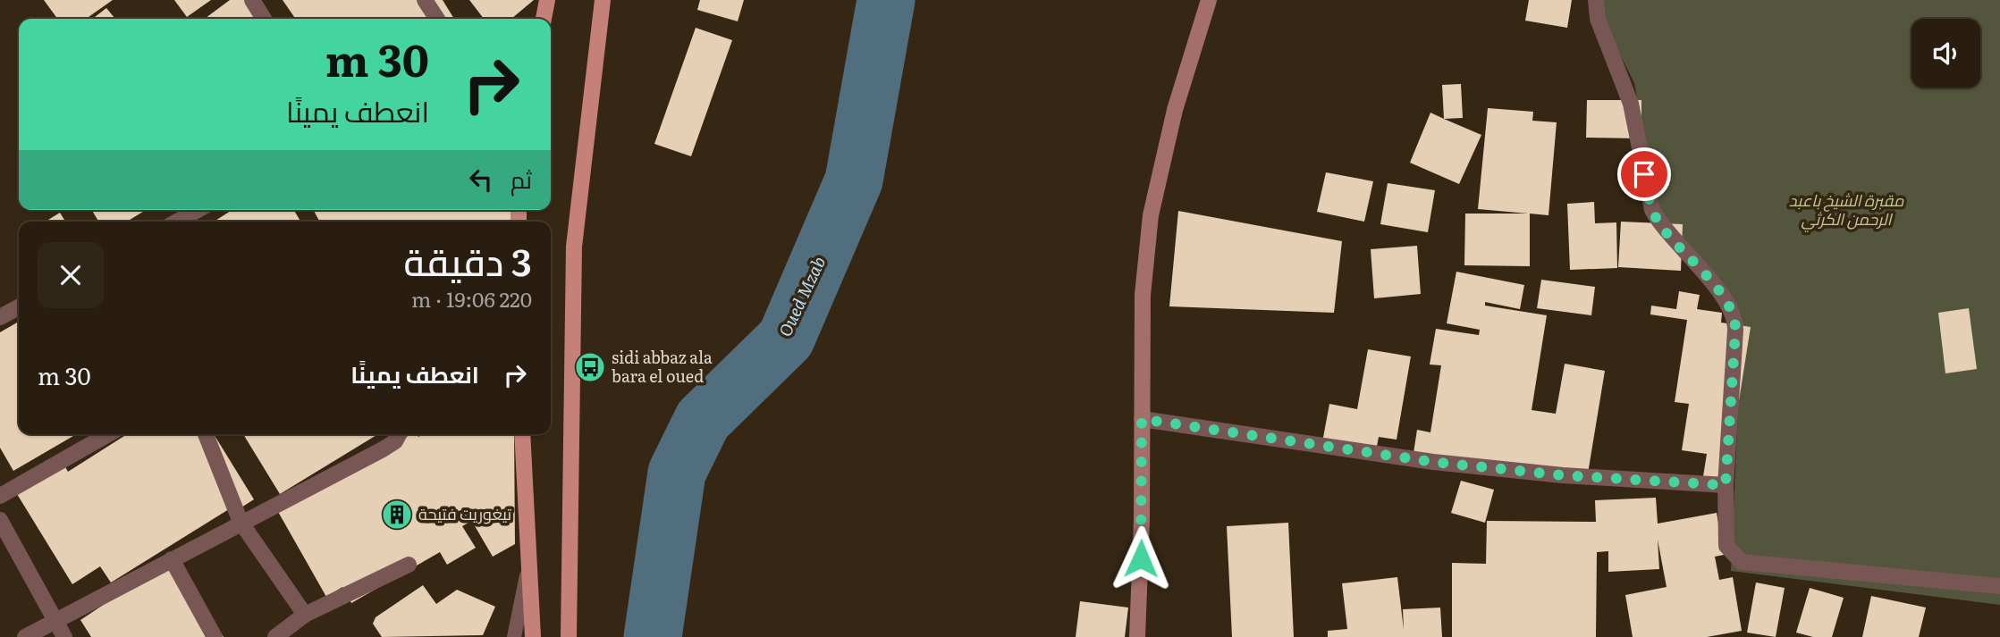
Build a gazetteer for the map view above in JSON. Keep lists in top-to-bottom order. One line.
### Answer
{"water":["Oued Mzab"],"parks":["مقبرة الشيخ باعبد الرحمن الكرثي"],"places":{"bus stop":["sidi abbaz ala bara el oued"],"building":["تيغوريت فتيحة"]},"page":{"turn":["30 m","انعطف يمينًا"],"then":"ثم","heading":["3 دقيقة","220 m · 19:06"],"list":[{"name":"انعطف يمينًا","value":"30 m"}]}}
